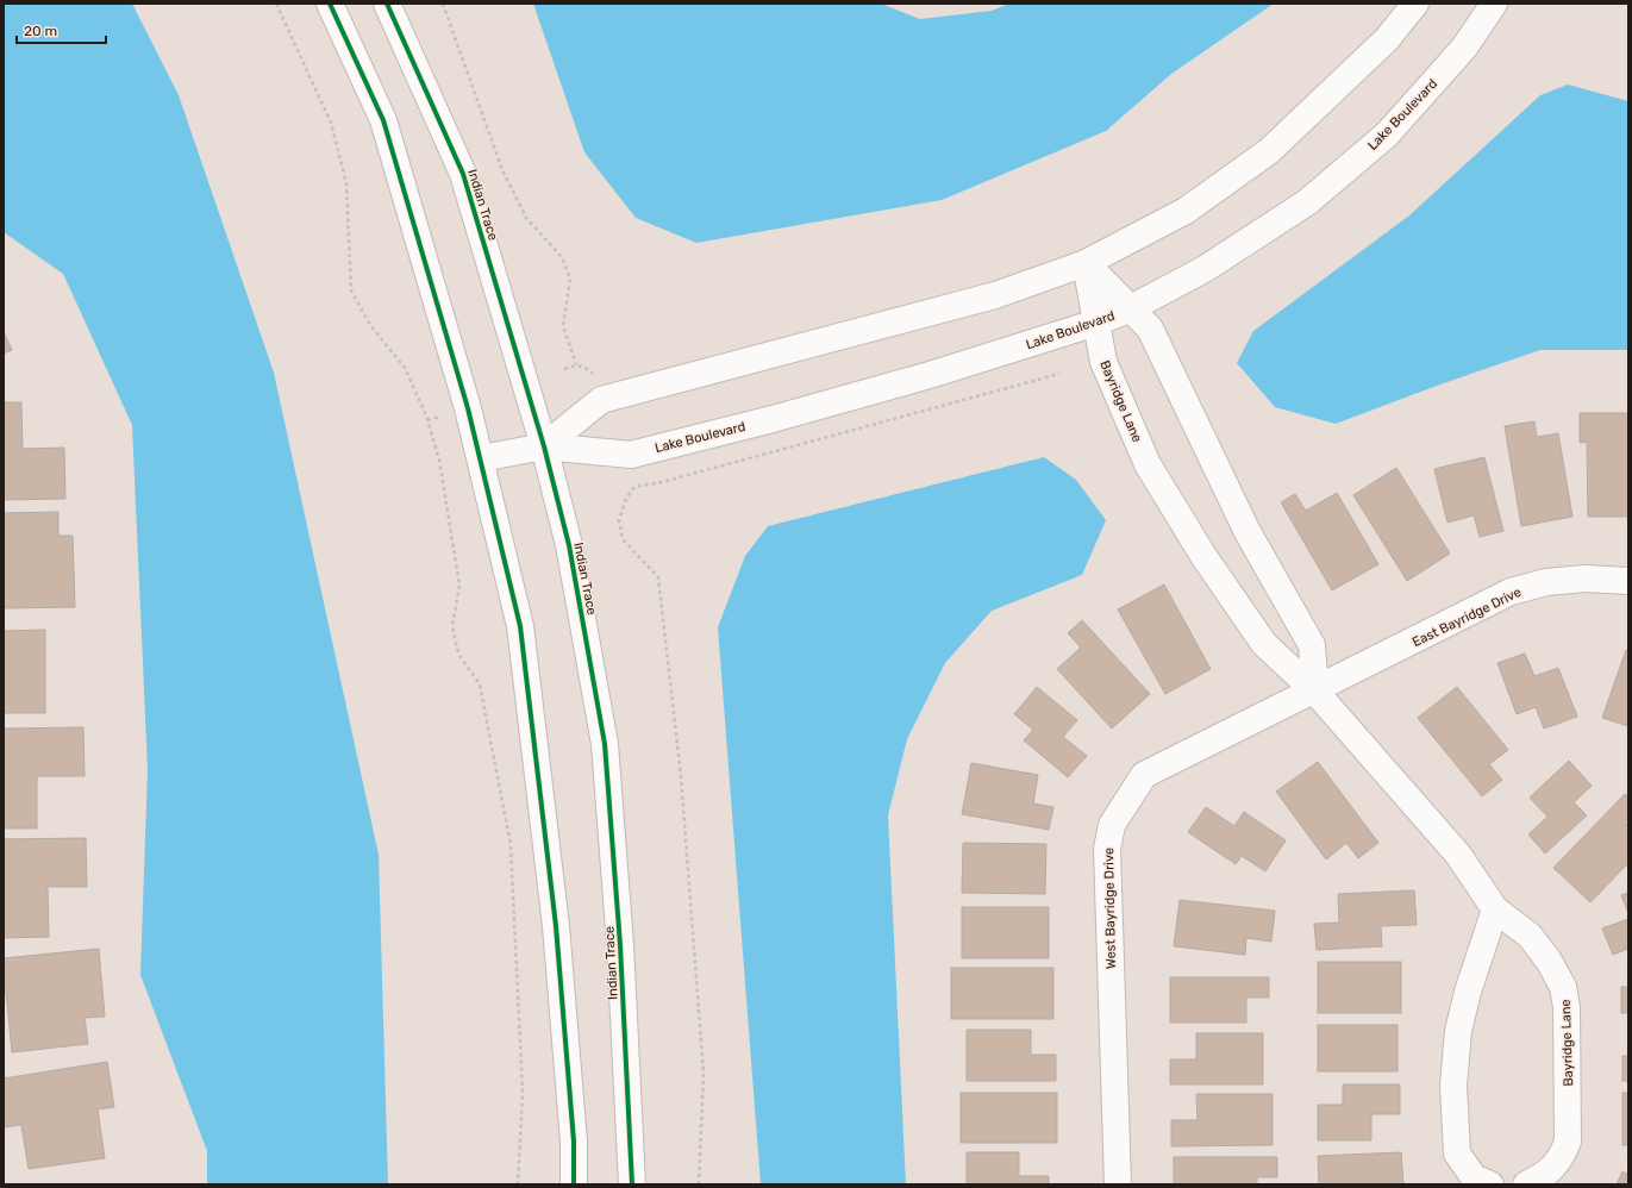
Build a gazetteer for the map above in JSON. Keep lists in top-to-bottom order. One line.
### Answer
{"streets":{"street":["Lake Boulevard","Indian Trace","Bayridge Lane","East Bayridge Drive","West Bayridge Drive"]},"crossings":[["Lake Boulevard","Indian Trace"],["Lake Boulevard","Bayridge Lane"],["Bayridge Lane","East Bayridge Drive"],["Bayridge Lane","West Bayridge Drive"],["East Bayridge Drive","West Bayridge Drive"]],"scale_bar":"20 m"}
